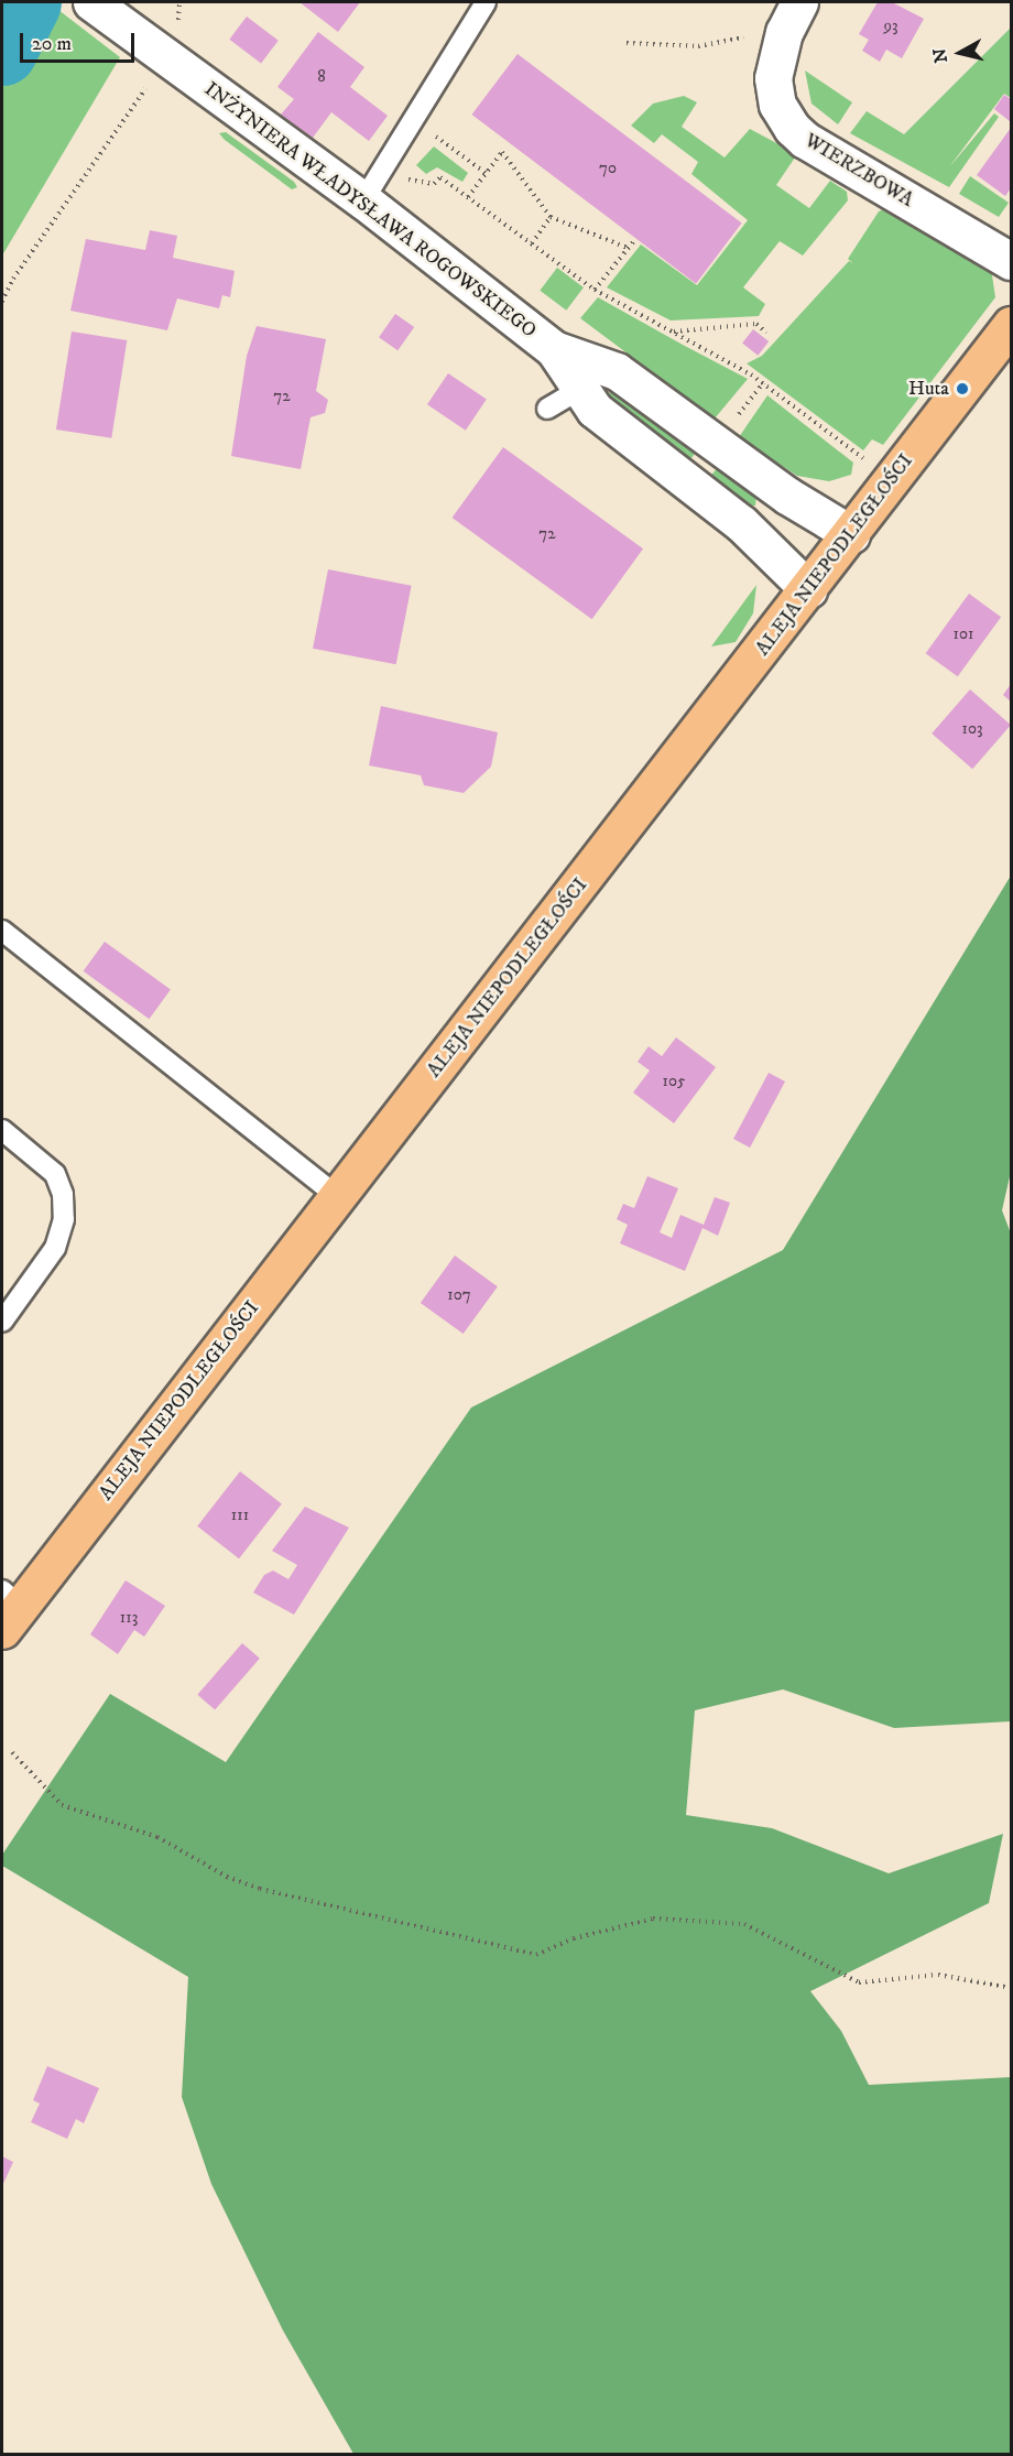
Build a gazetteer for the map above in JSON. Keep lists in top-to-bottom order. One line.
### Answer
{"streets":{"main road":["ALEJA NIEPODLEGŁOŚCI"],"street":["WIERZBOWA","INŻYNIERA WŁADYSŁAWA ROGOWSKIEGO"]},"crossings":[["INŻYNIERA WŁADYSŁAWA ROGOWSKIEGO","ALEJA NIEPODLEGŁOŚCI"]],"places":["Huta"],"house_numbers":["93","8","70","72","72","101","103","105","107","111","113"],"scale_bar":"20 m","north":"left"}
